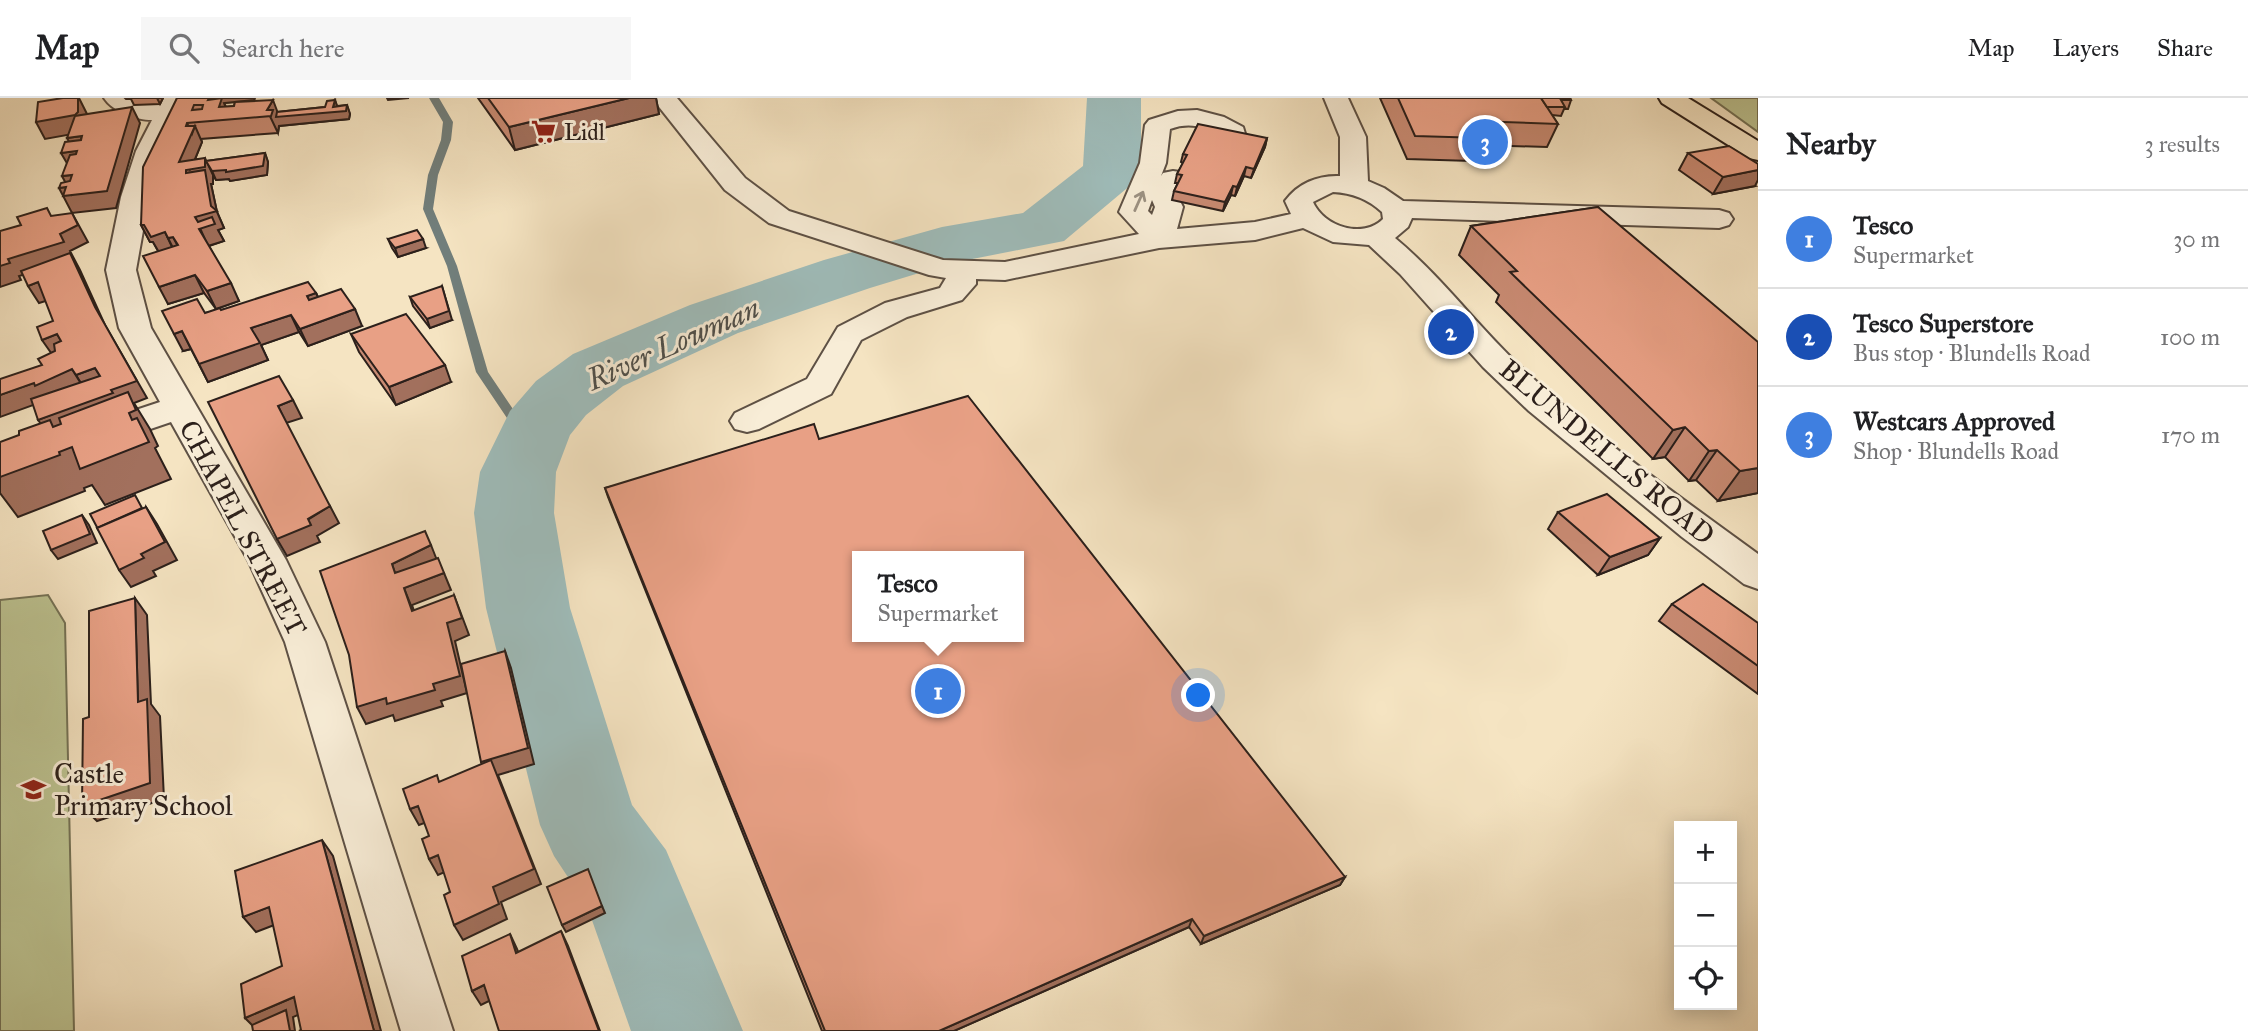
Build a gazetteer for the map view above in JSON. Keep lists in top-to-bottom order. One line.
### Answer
{"streets":{"street":["BLUNDELLS ROAD","CHAPEL STREET"]},"water":["River Lowman"],"places":{"supermarket":["Lidl"],"school or university":["Castle Primary School"]},"page":{"header":"Map","search":"Search here","nav":["Map","Layers","Share"],"heading":["Nearby","3 results"],"pins":["3","2","1"],"list":[{"mark":"1","name":"Tesco","note":"Supermarket","value":"30 m"},{"mark":"2","name":"Tesco Superstore","note":"Bus stop · Blundells Road","value":"100 m"},{"mark":"3","name":"Westcars Approved","note":"Shop · Blundells Road","value":"170 m"}],"popup":["Tesco","Supermarket"],"map_buttons":["+","−"]}}
